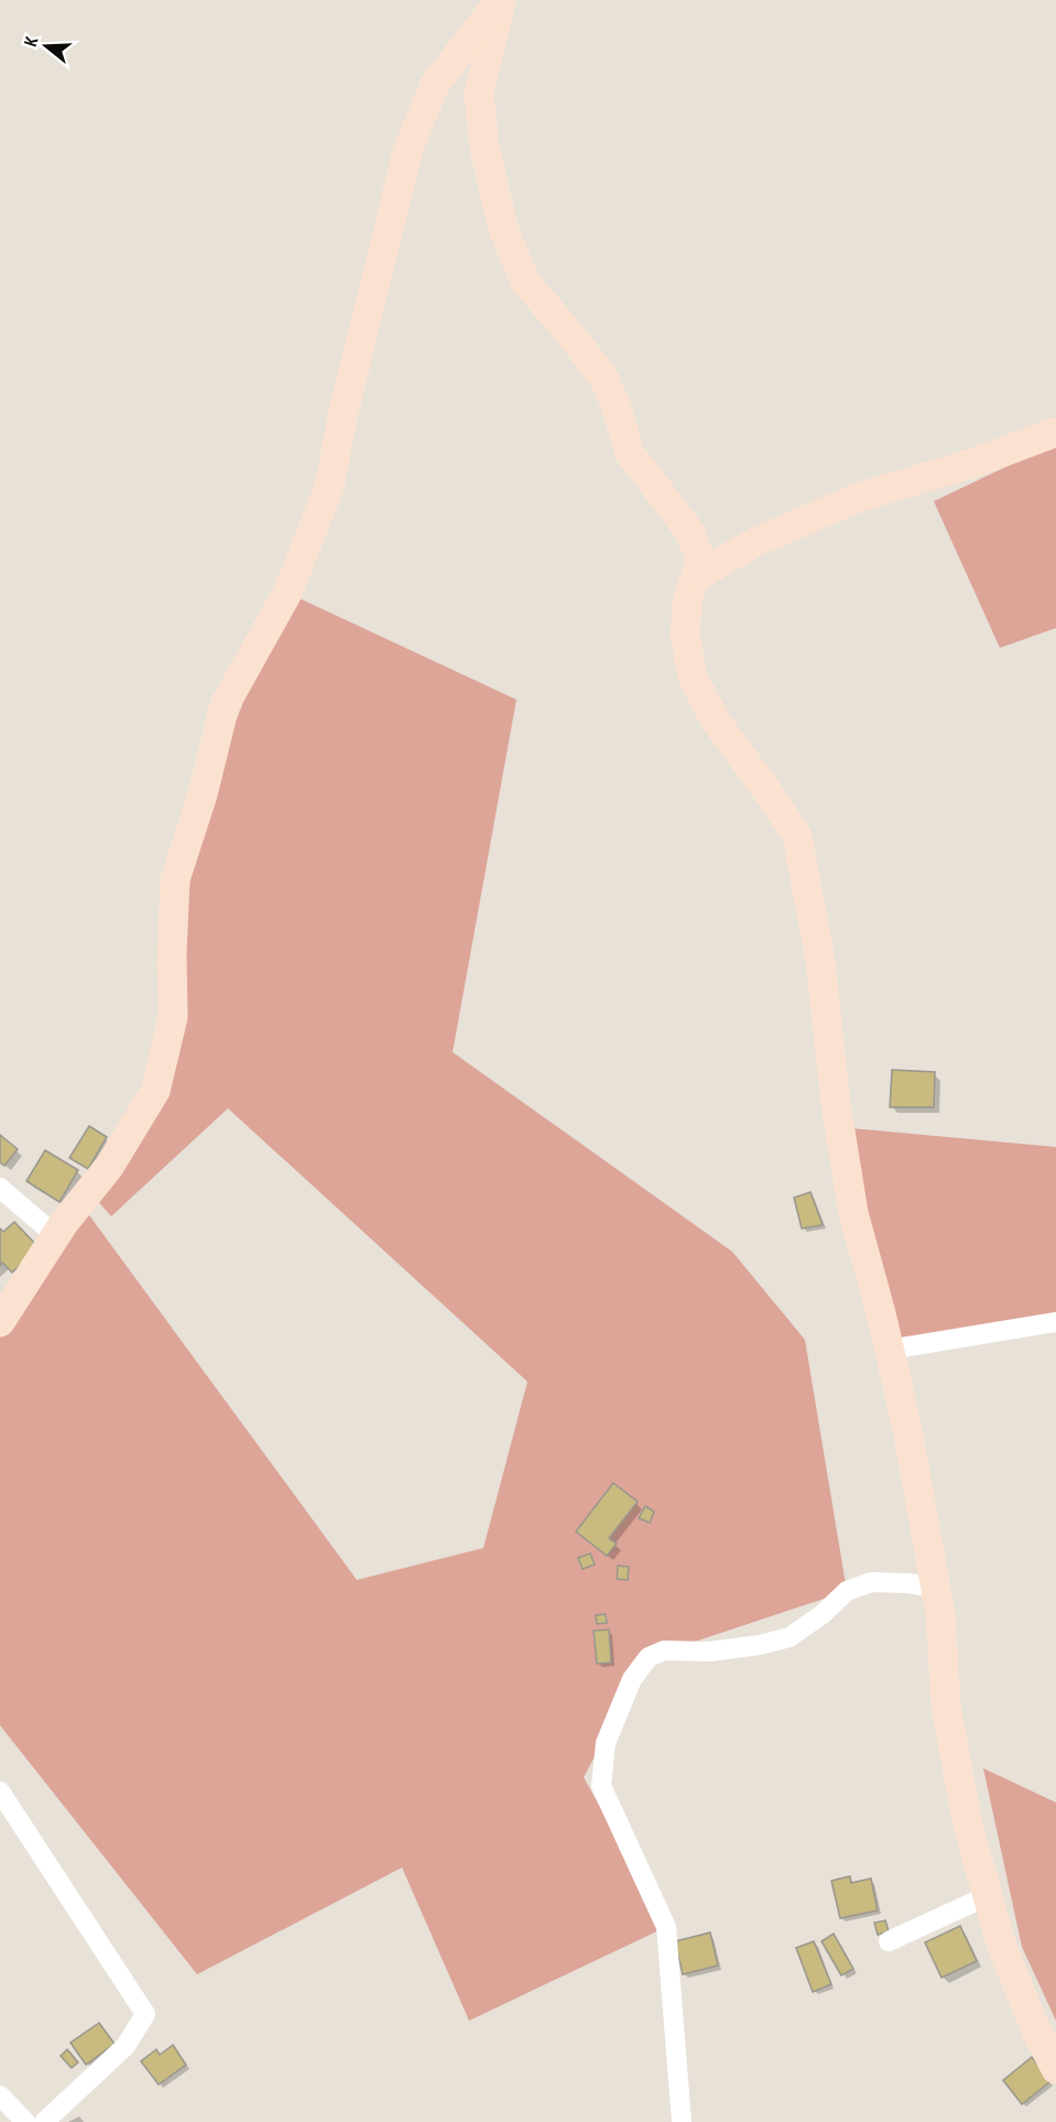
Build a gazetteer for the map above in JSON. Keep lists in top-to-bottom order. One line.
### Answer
{"north":"left"}
